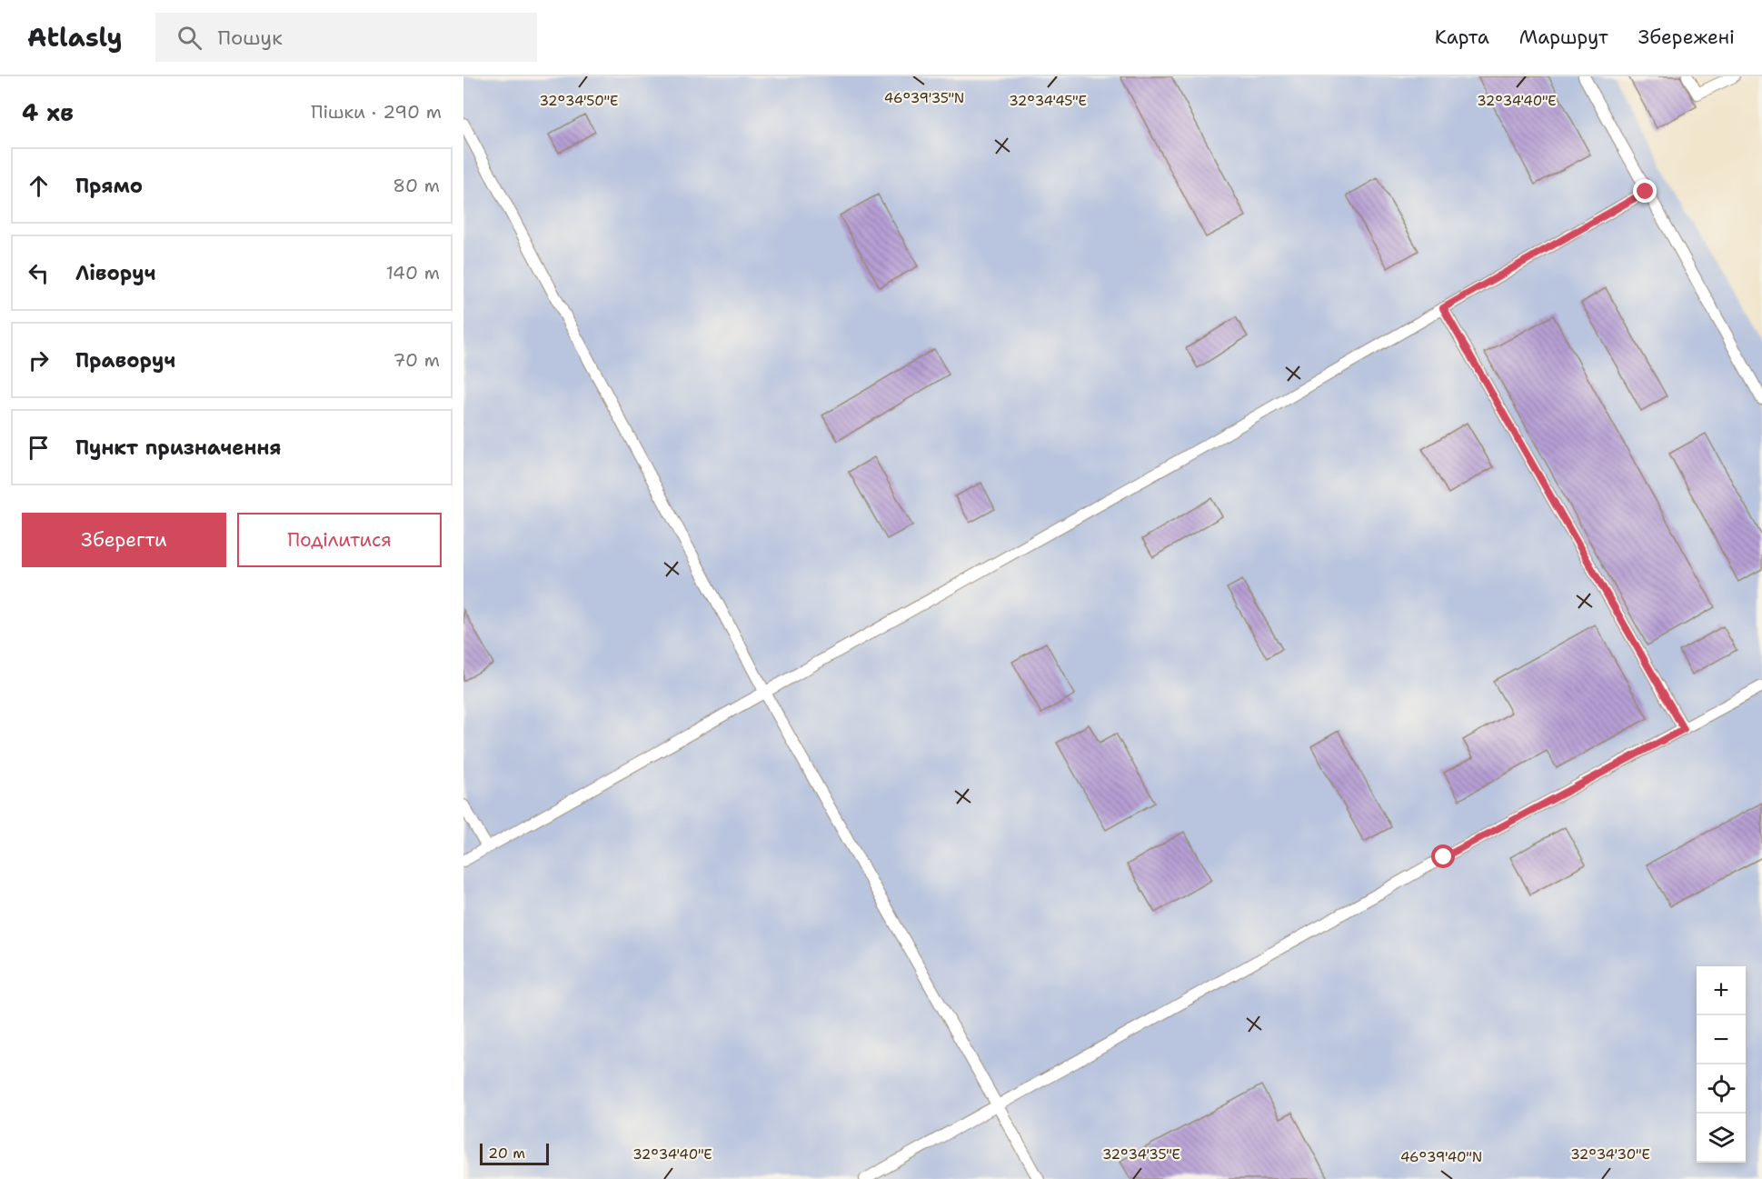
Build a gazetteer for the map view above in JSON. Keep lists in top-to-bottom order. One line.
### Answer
{"scale_bar":"20 m","page":{"header":"Atlasly","search":"Пошук","nav":["Карта","Маршрут","Збережені"],"heading":["4 хв","Пішки · 290 m"],"list":[["Прямо","80 m"],["Ліворуч","140 m"],["Праворуч","70 m"],"Пункт призначення"],"buttons":["Зберегти","Поділитися"],"map_buttons":["+","−"],"scale":"20 m"},"coordinates":["46°39'35\"N","32°34'50\"E","32°34'45\"E","32°34'40\"E","32°34'35\"E","32°34'30\"E","46°39'40\"N"]}
